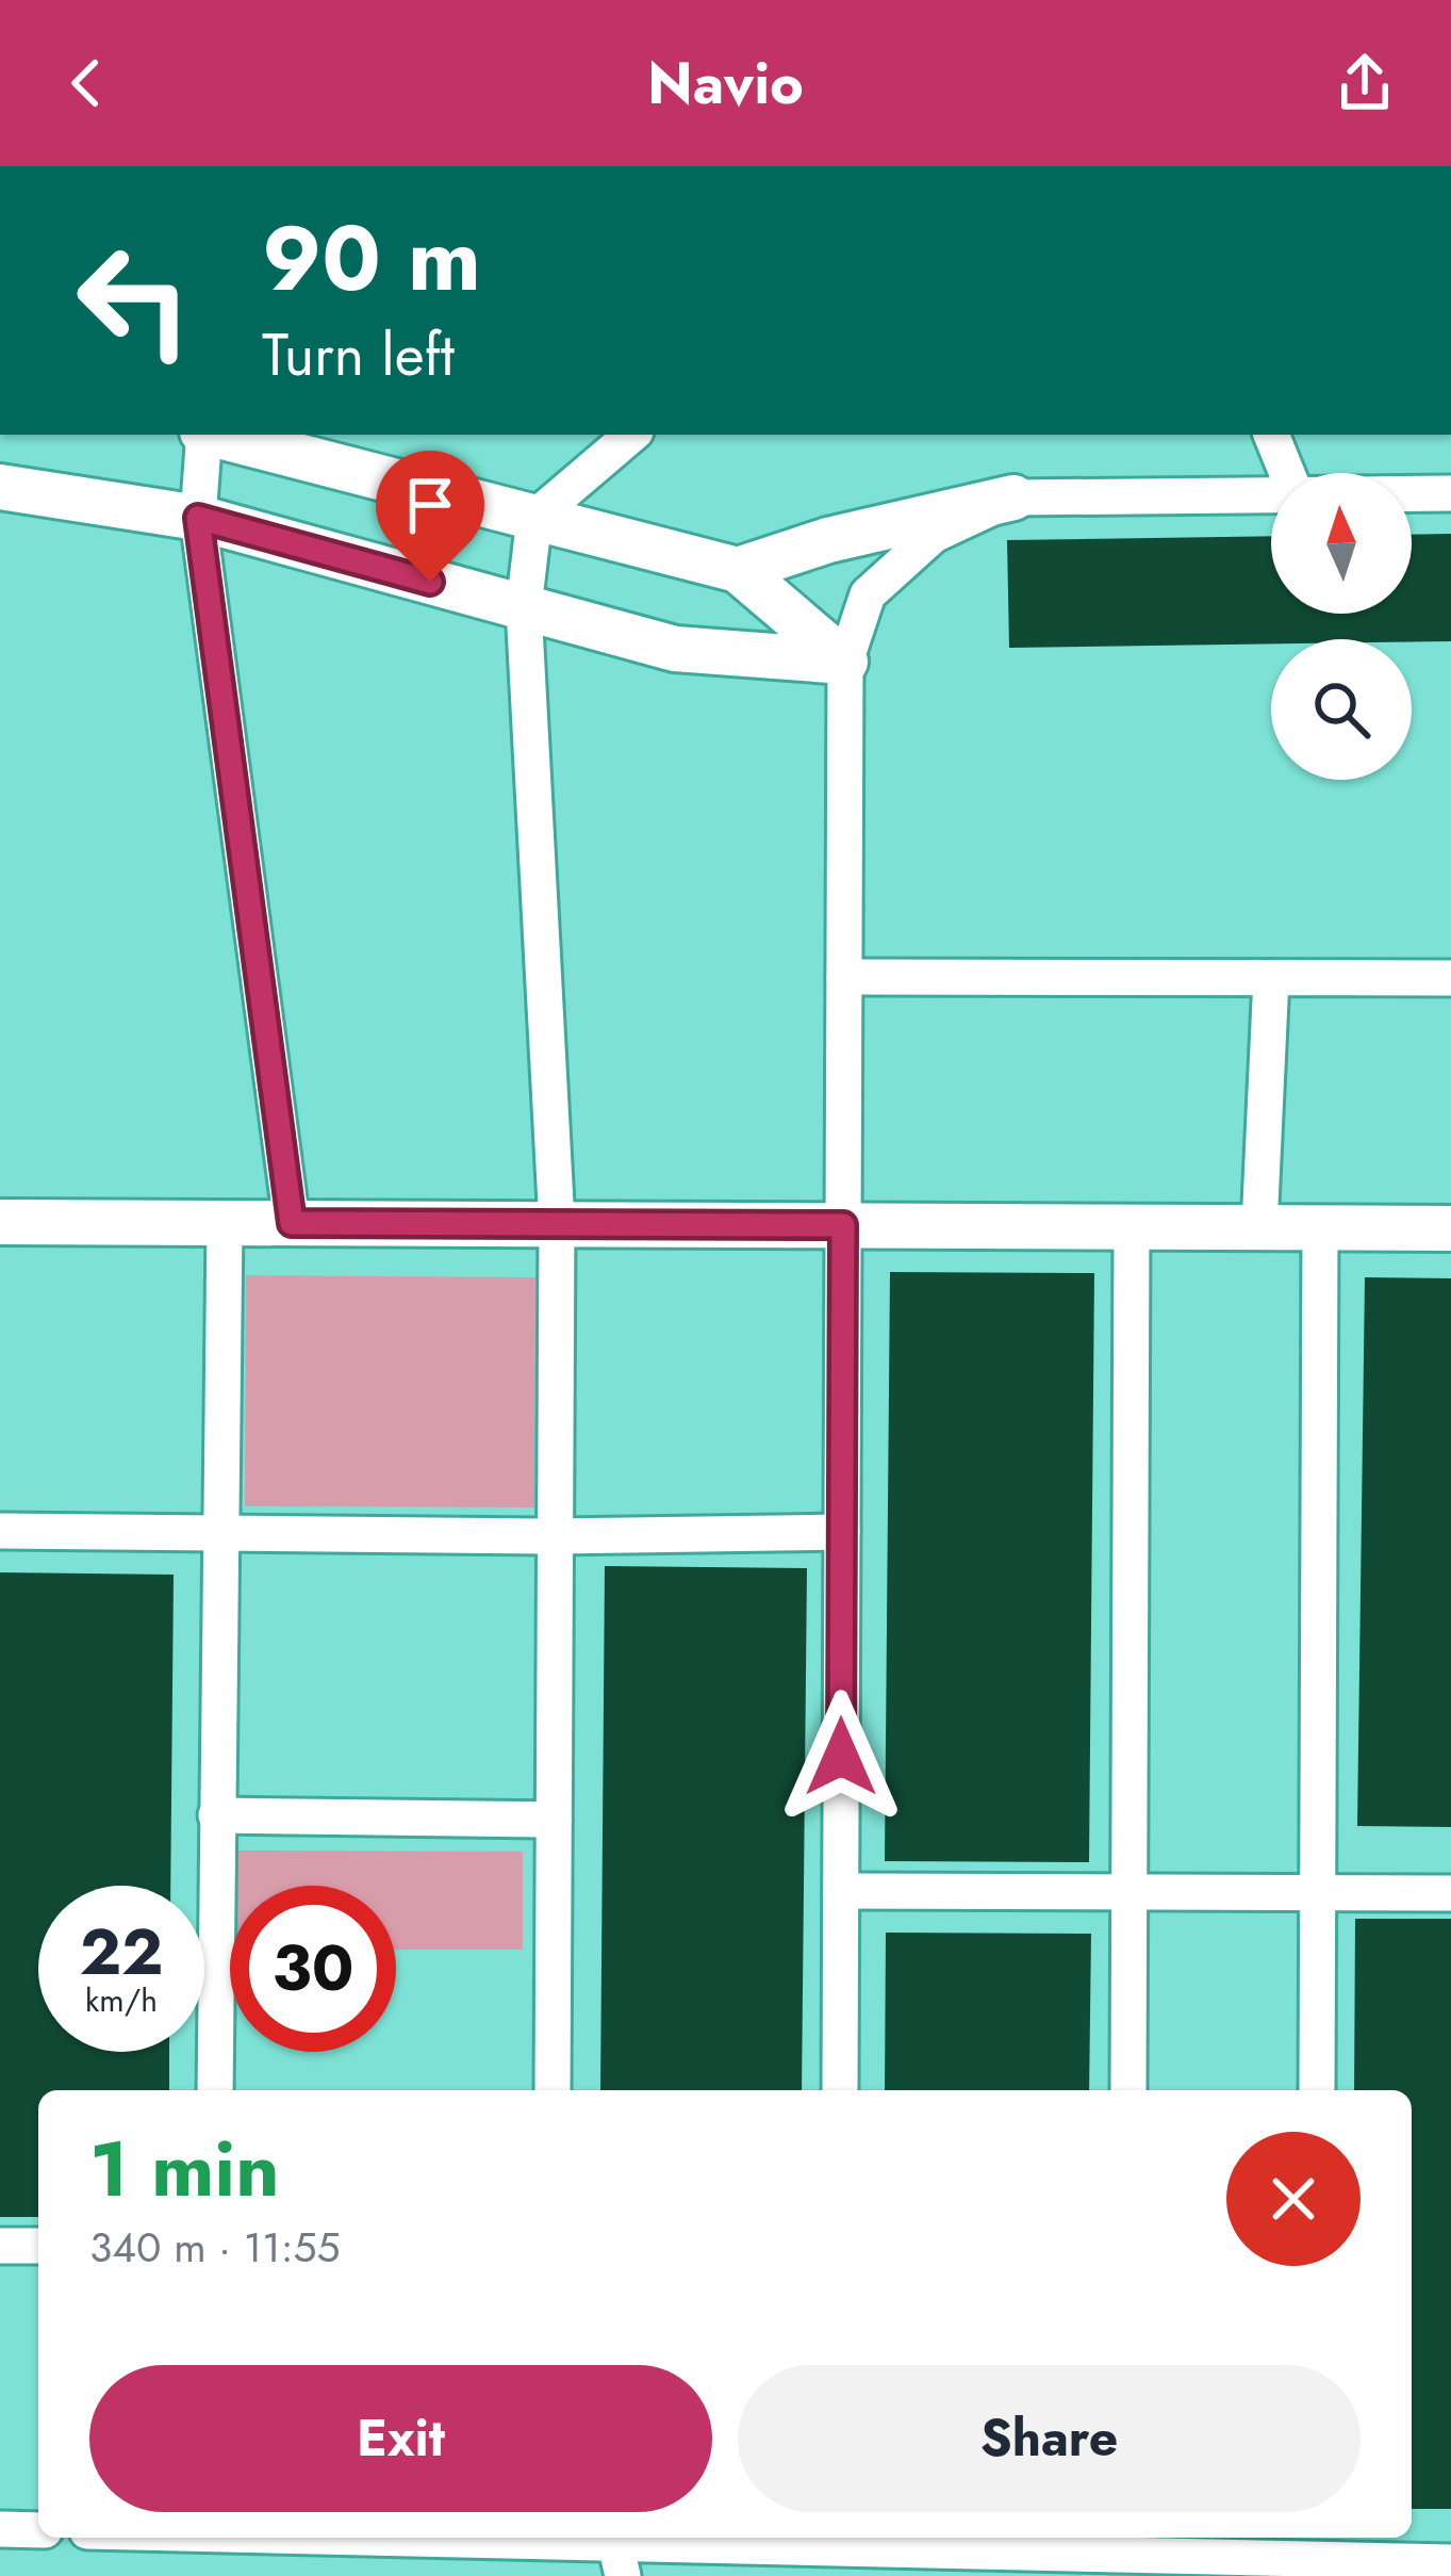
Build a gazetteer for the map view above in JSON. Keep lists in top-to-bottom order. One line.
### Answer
{"north":"top","page":{"header":"Navio","turn":["90 m","Turn left"],"speed":"22 km/h","limit":"30","heading":["1 min","340 m · 11:55"],"buttons":["Exit","Share"]}}
